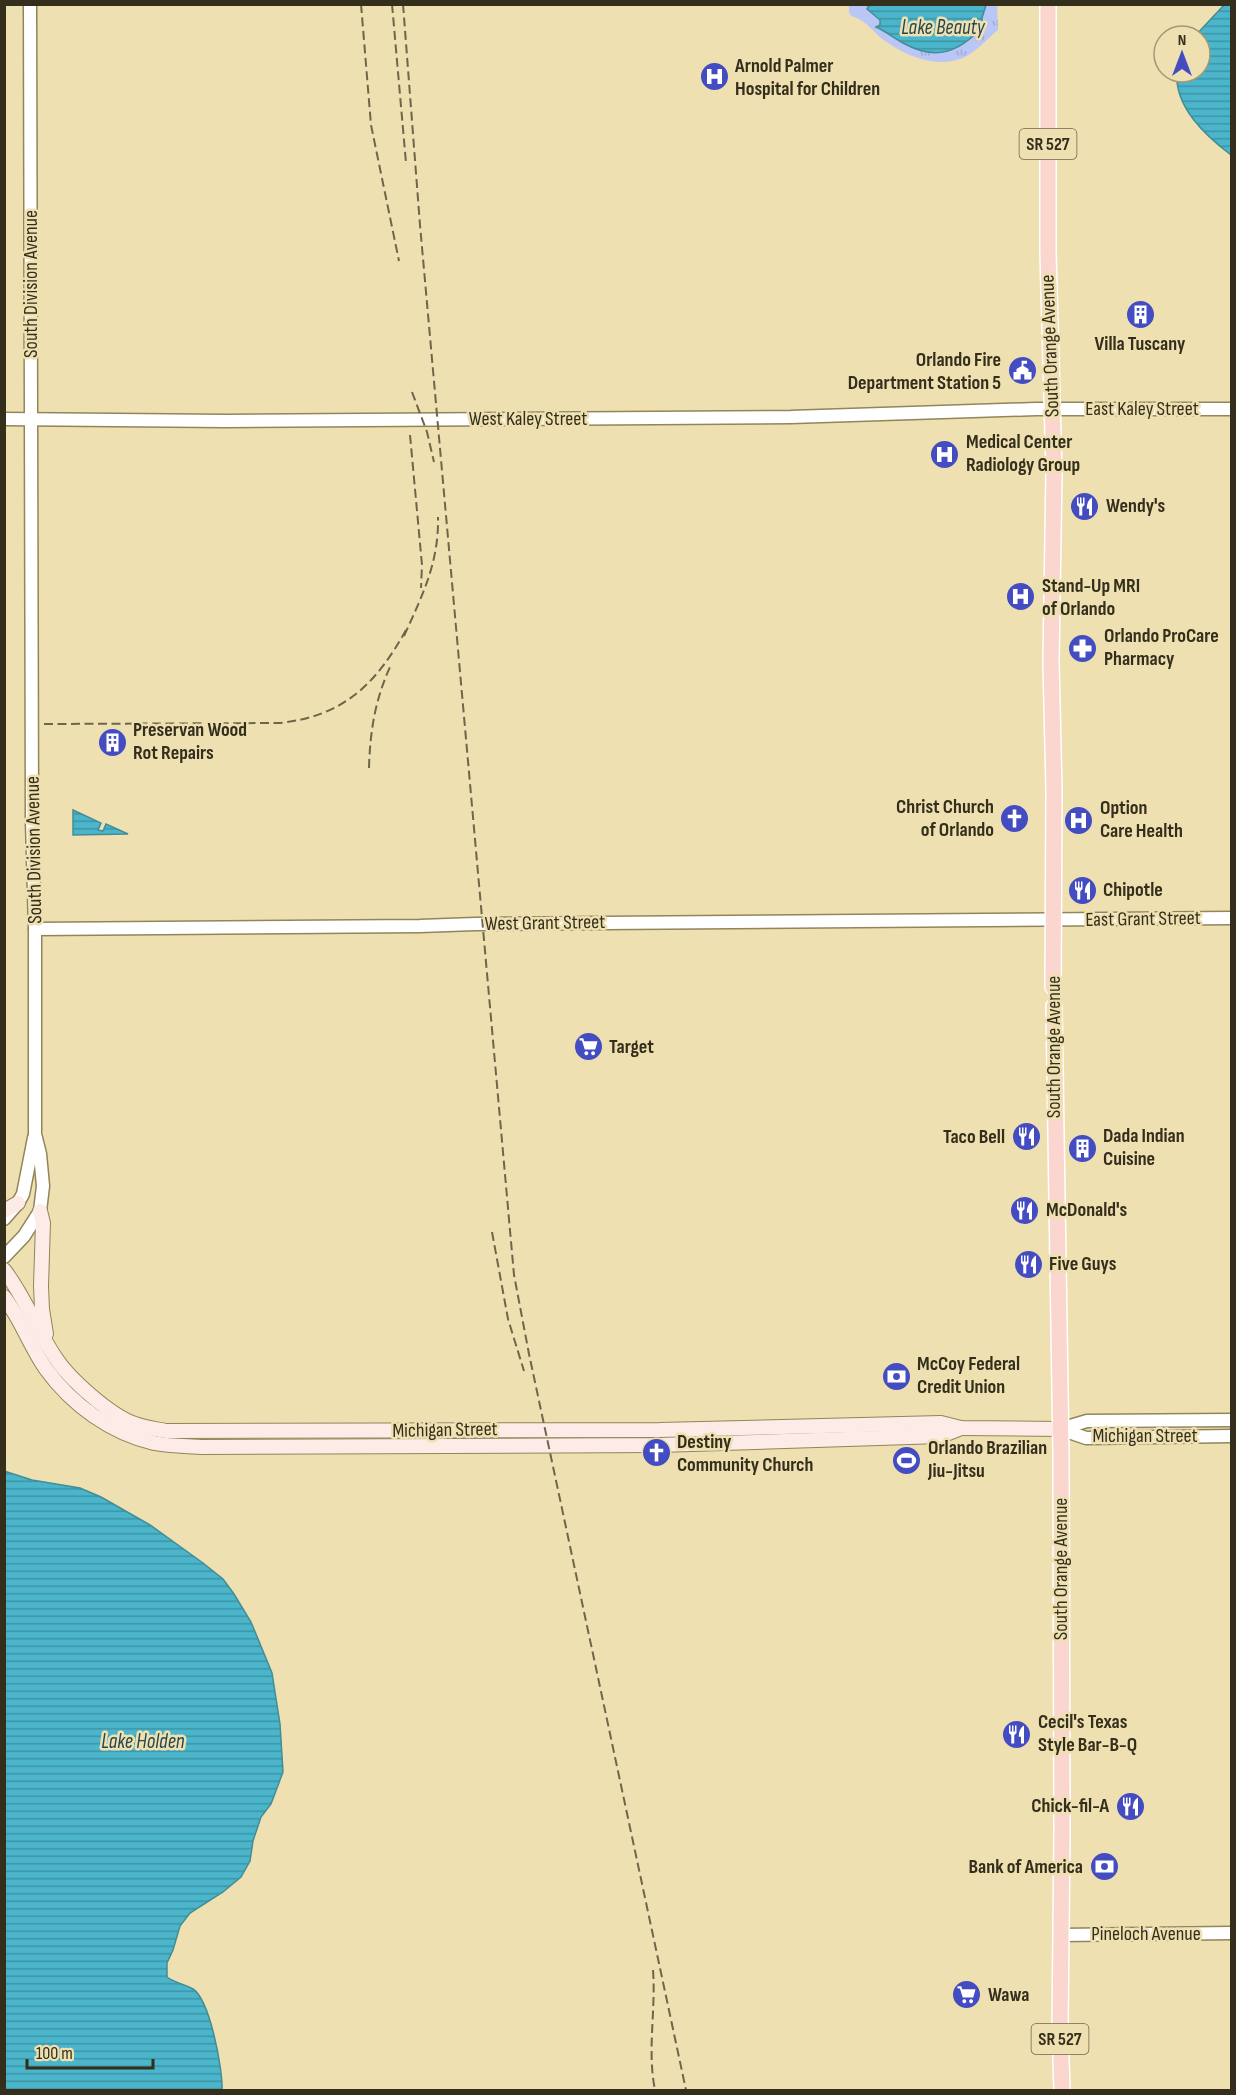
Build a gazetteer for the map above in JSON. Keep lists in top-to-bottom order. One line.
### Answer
{"streets":{"main road":["SR 527","South Orange Avenue","Michigan Street"],"street":["South Division Avenue","East Kaley Street","West Kaley Street","East Grant Street","West Grant Street","Pineloch Avenue"]},"crossings":[["South Division Avenue","West Kaley Street"],["South Division Avenue","West Grant Street"],["South Orange Avenue","East Kaley Street"],["South Orange Avenue","West Kaley Street"],["South Orange Avenue","East Grant Street"],["South Orange Avenue","West Grant Street"],["South Orange Avenue","Michigan Street"],["South Orange Avenue","Pineloch Avenue"],["East Kaley Street","West Kaley Street"],["East Grant Street","West Grant Street"]],"water":["Lake Beauty","Lake Holden"],"places":{"hospital":["Arnold Palmer Hospital for Children","Medical Center Radiology Group","Stand-Up MRI of Orlando","Option Care Health"],"building":["Villa Tuscany","Preservan Wood Rot Repairs","Dada Indian Cuisine"],"public building":["Orlando Fire Department Station 5"],"restaurant":["Wendy's","Chipotle","Taco Bell","McDonald's","Five Guys","Cecil's Texas Style Bar-B-Q","Chick-fil-A"],"pharmacy":["Orlando ProCare Pharmacy"],"church":["Christ Church of Orlando","Destiny Community Church"],"supermarket":["Target","Wawa"],"bank":["McCoy Federal Credit Union","Bank of America"],"sports":["Orlando Brazilian Jiu-Jitsu"]},"scale_bar":"100 m","north":"top"}
